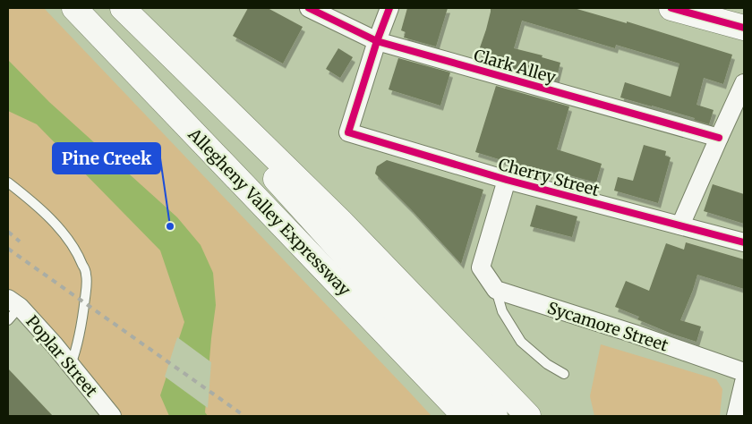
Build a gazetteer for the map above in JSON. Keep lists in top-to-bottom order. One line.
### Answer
{"streets":{"main road":["Allegheny Valley Expressway"],"street":["Clark Alley","Cherry Street","Sycamore Street","Poplar Street"]},"crossings":[["Clark Alley","Cherry Street"]],"places":["Pine Creek"]}
